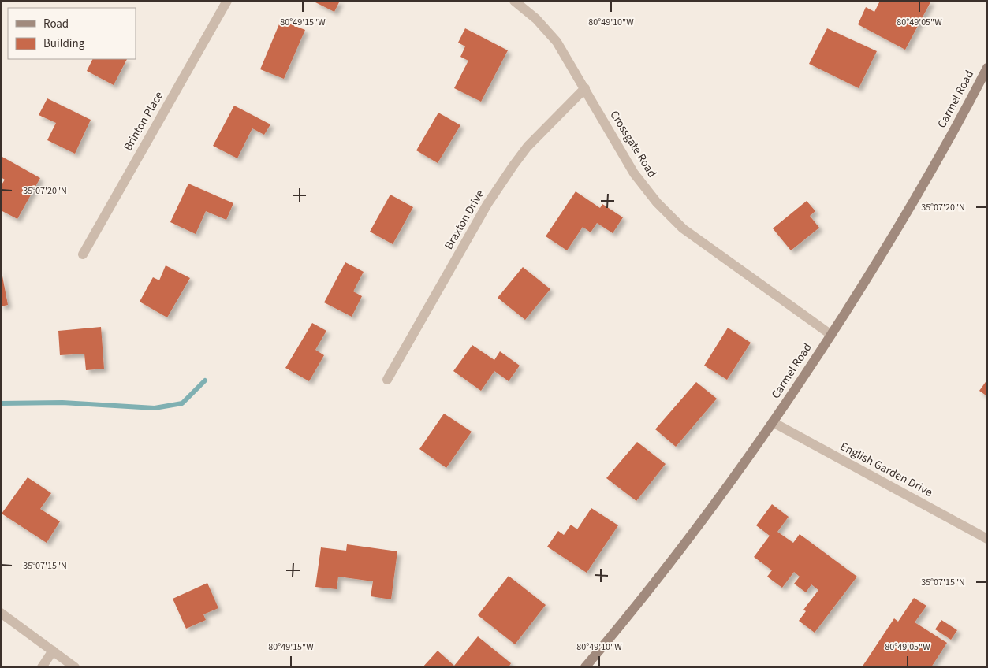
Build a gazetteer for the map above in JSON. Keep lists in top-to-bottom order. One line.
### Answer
{"streets":{"main road":["Carmel Road"],"street":["Brinton Place","Crossgate Road","Braxton Drive","English Garden Drive"]},"crossings":[["Carmel Road","Crossgate Road"],["Carmel Road","English Garden Drive"],["Crossgate Road","Braxton Drive"]],"legend":["Road","Building"],"coordinates":["80°49'15\"W","80°49'10\"W","80°49'05\"W","35°07'20\"N","35°07'15\"N"]}
